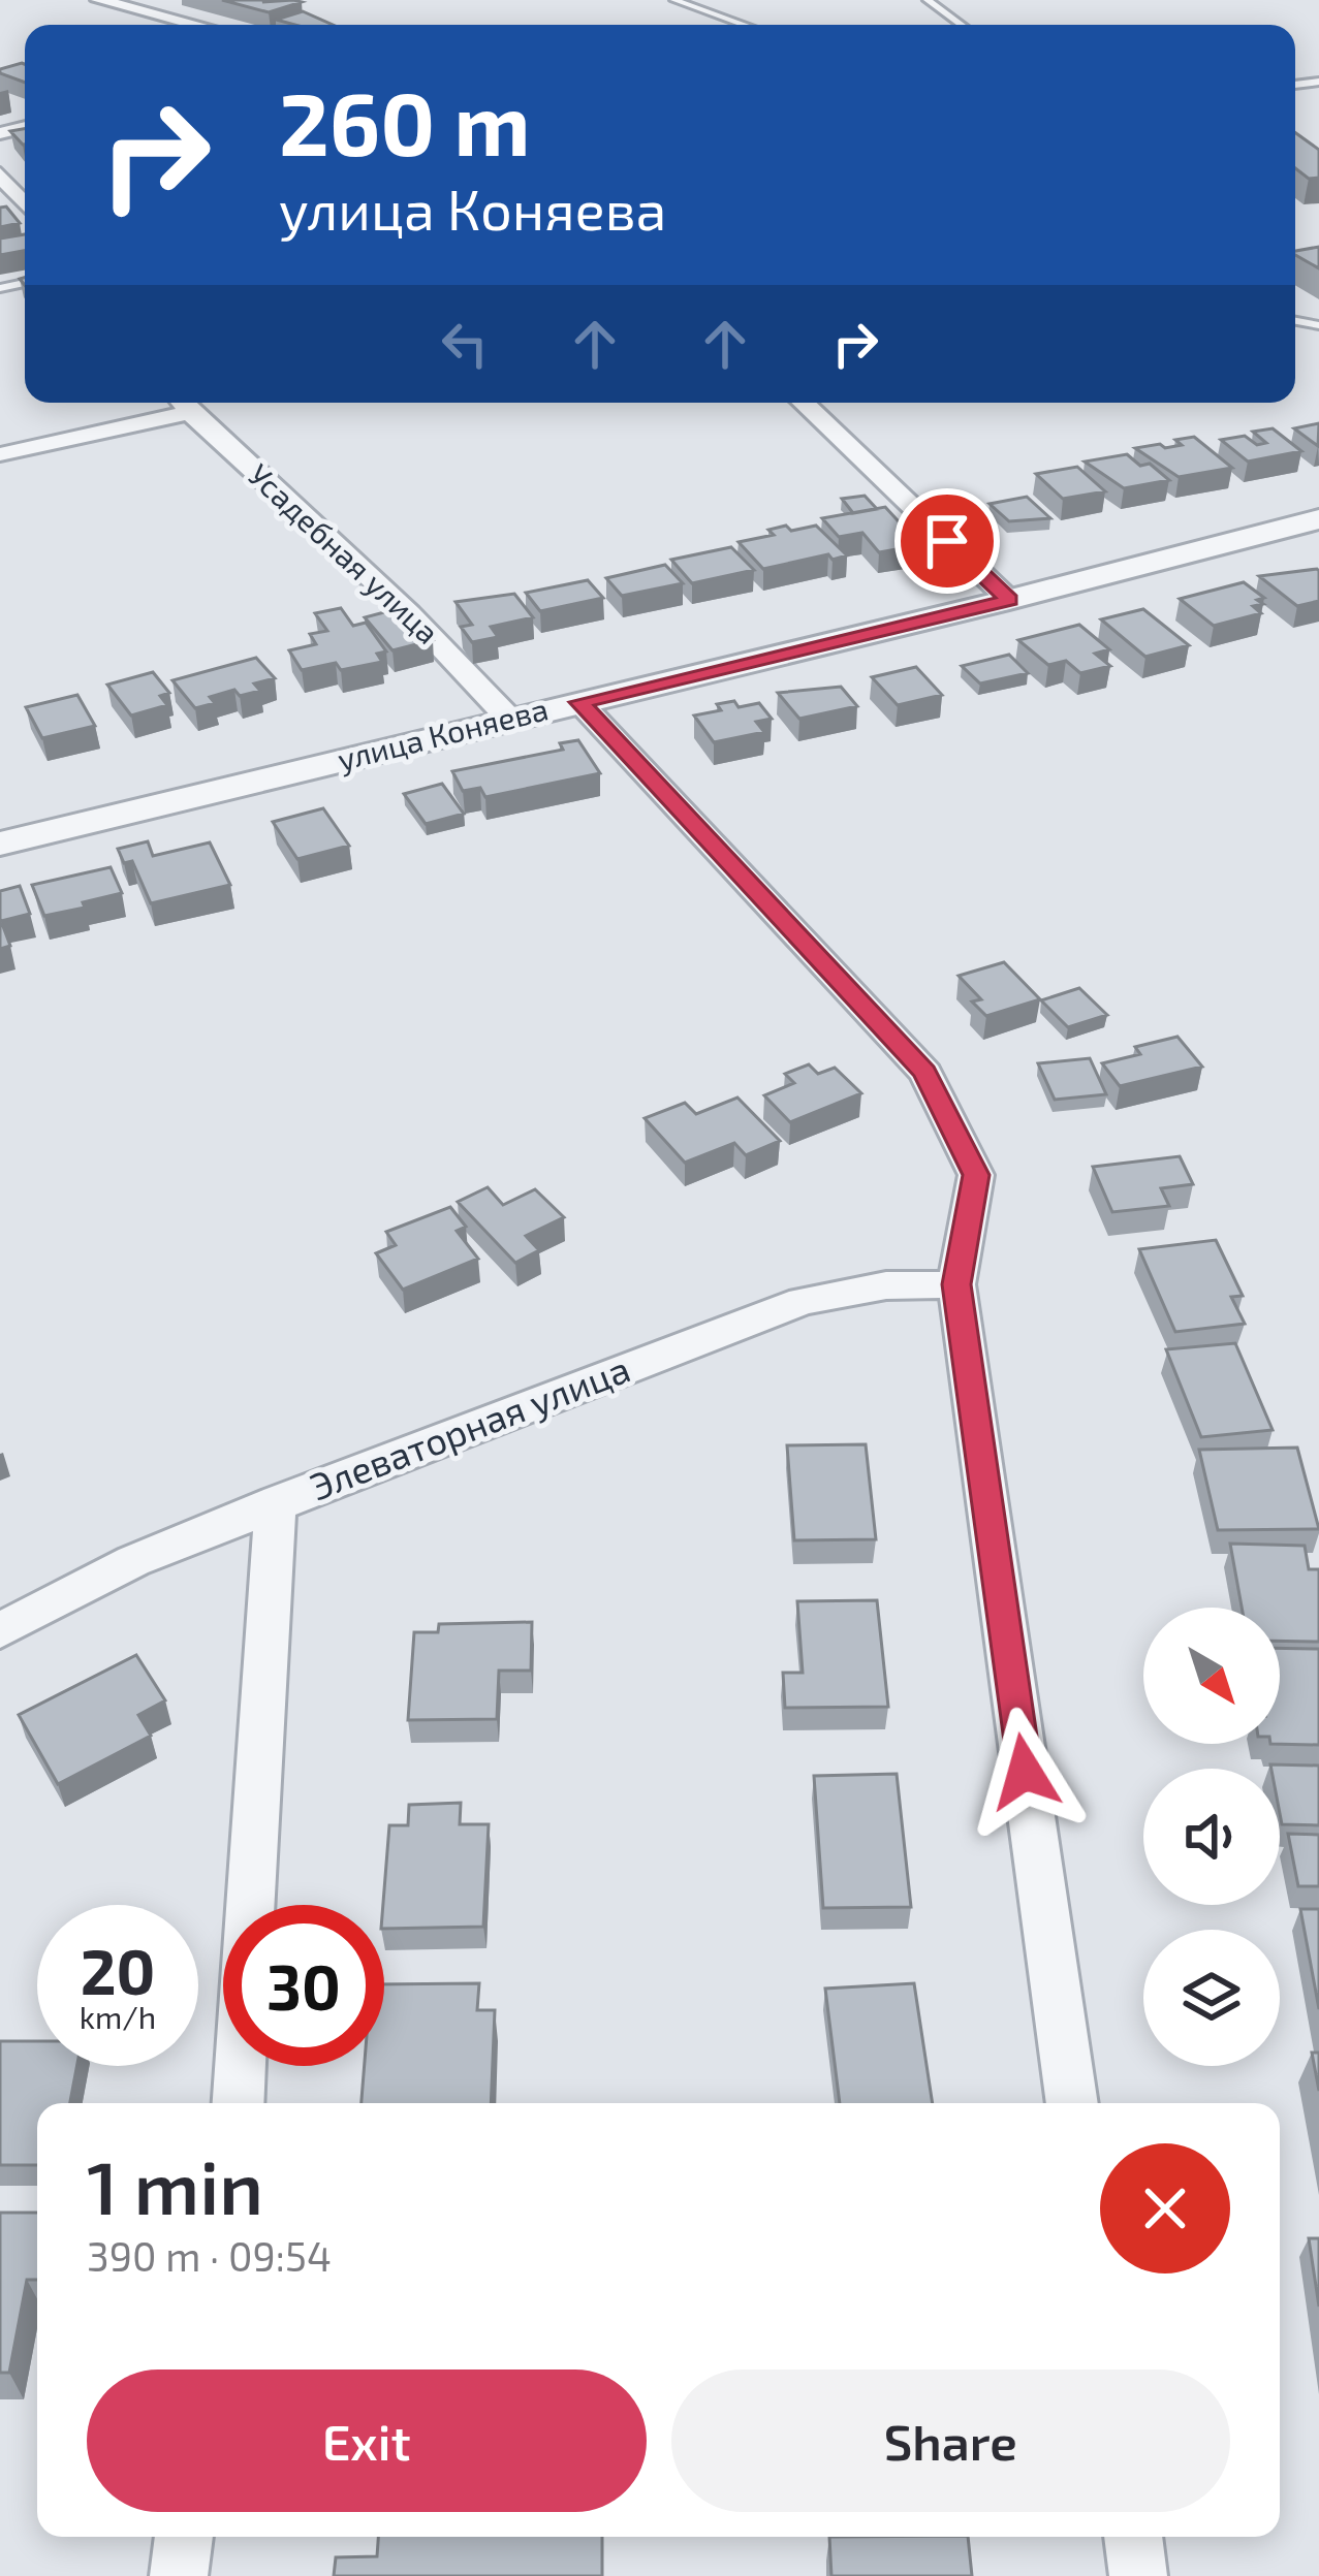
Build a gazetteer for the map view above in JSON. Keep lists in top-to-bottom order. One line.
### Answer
{"streets":{"street":["Усадебная улица","улица Коняева","Элеваторная улица"]},"crossings":[["Усадебная улица","улица Коняева"]],"north":"bottom right","page":{"turn":["260 m","улица Коняева"],"speed":"20 km/h","limit":"30","heading":["1 min","390 m · 09:54"],"buttons":["Exit","Share"]}}
